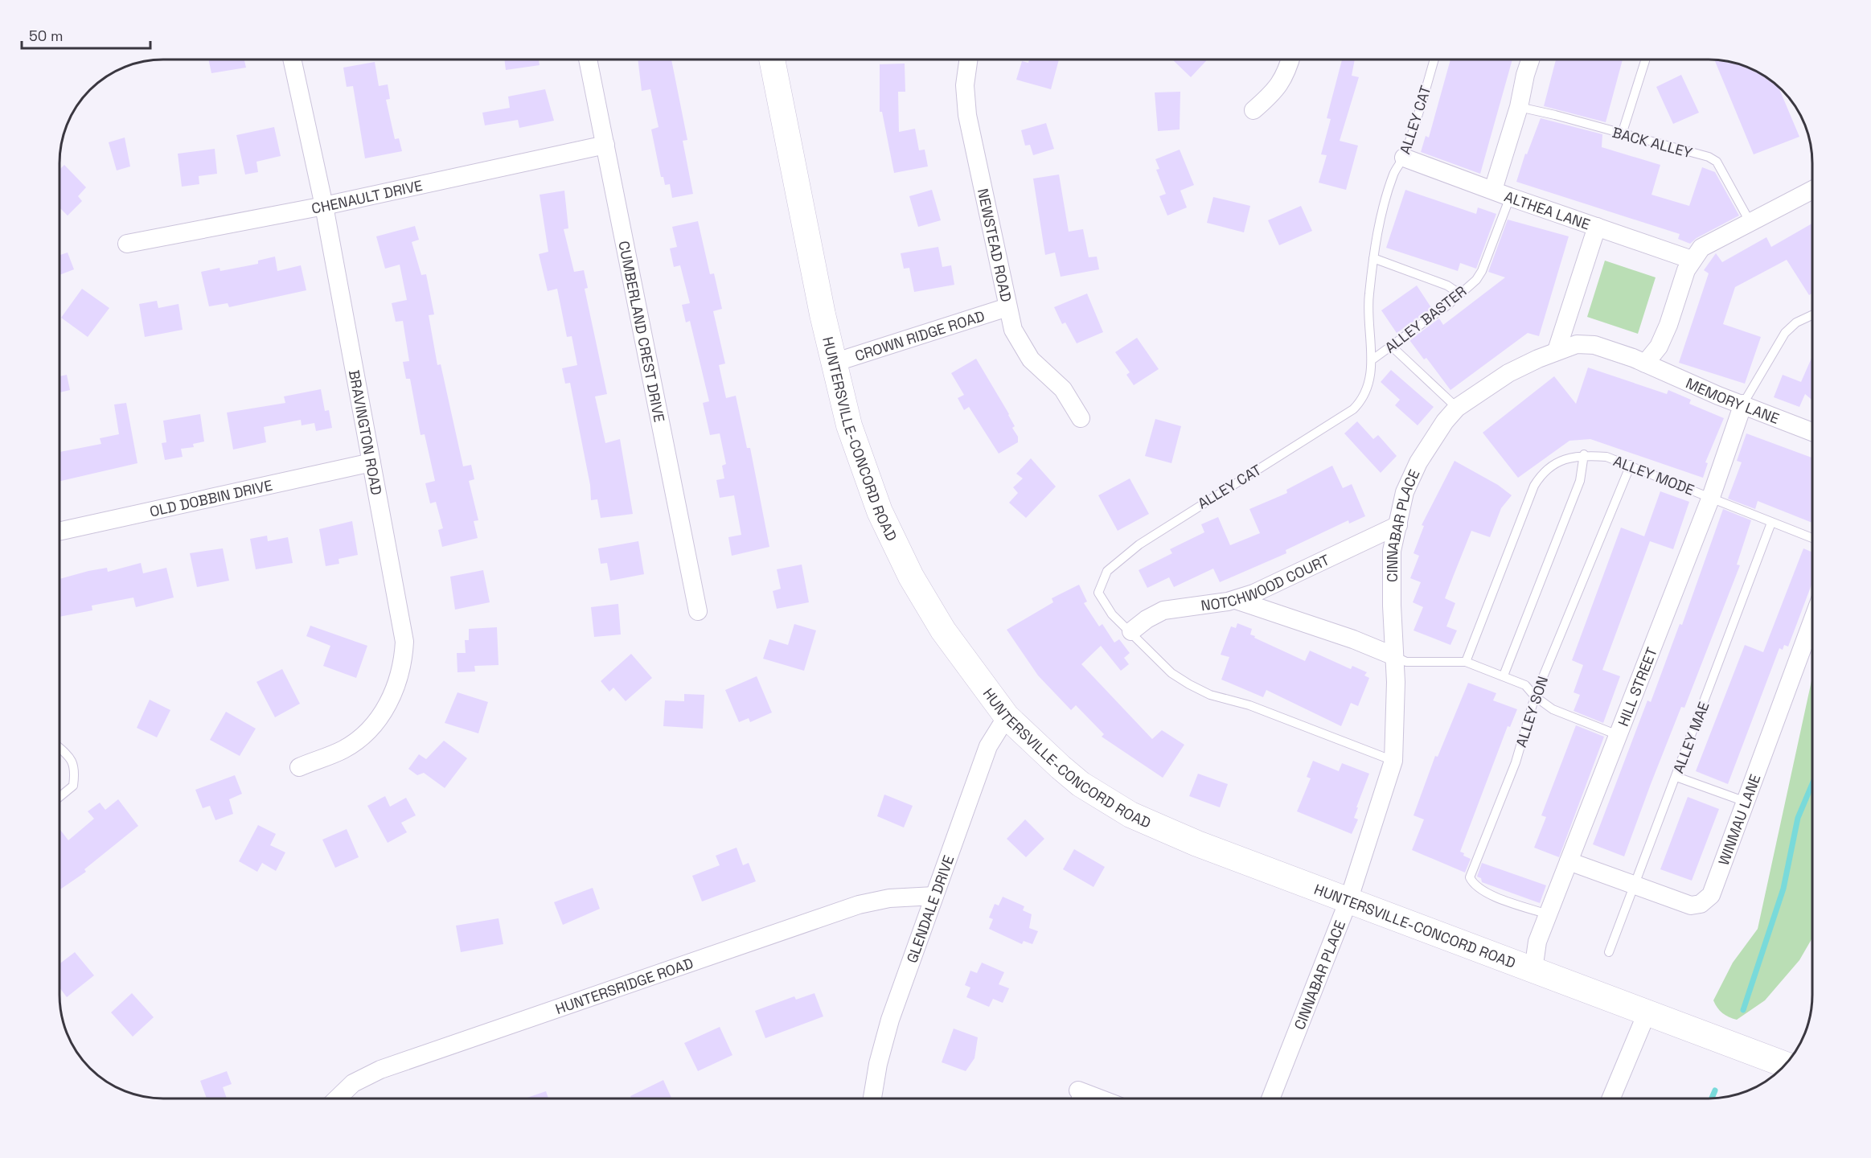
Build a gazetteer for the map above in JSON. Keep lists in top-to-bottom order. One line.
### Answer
{"streets":{"main road":["HUNTERSVILLE-CONCORD ROAD"],"street":["CHENAULT DRIVE","ALTHEA LANE","NEWSTEAD ROAD","CUMBERLAND CREST DRIVE","CROWN RIDGE ROAD","MEMORY LANE","BRAVINGTON ROAD","OLD DOBBIN DRIVE","CINNABAR PLACE","NOTCHWOOD COURT","HILL STREET","WINMAU LANE","GLENDALE DRIVE","HUNTERSRIDGE ROAD"],"lane":["ALLEY CAT","BACK ALLEY","ALLEY BASTER","ALLEY MODE","ALLEY SON","ALLEY MAE"]},"crossings":[["ALLEY CAT","ALTHEA LANE"],["ALLEY CAT","ALLEY BASTER"],["ALLEY CAT","CINNABAR PLACE"],["ALLEY CAT","NOTCHWOOD COURT"],["CHENAULT DRIVE","CUMBERLAND CREST DRIVE"],["CHENAULT DRIVE","BRAVINGTON ROAD"],["ALTHEA LANE","ALLEY BASTER"],["NEWSTEAD ROAD","CROWN RIDGE ROAD"],["CROWN RIDGE ROAD","HUNTERSVILLE-CONCORD ROAD"],["MEMORY LANE","CINNABAR PLACE"],["MEMORY LANE","HILL STREET"],["BRAVINGTON ROAD","OLD DOBBIN DRIVE"],["HUNTERSVILLE-CONCORD ROAD","CINNABAR PLACE"],["HUNTERSVILLE-CONCORD ROAD","HILL STREET"],["HUNTERSVILLE-CONCORD ROAD","GLENDALE DRIVE"],["ALLEY MODE","HILL STREET"],["ALLEY MODE","ALLEY SON"],["ALLEY MODE","ALLEY MAE"],["CINNABAR PLACE","NOTCHWOOD COURT"],["HILL STREET","ALLEY SON"],["HILL STREET","WINMAU LANE"],["ALLEY MAE","WINMAU LANE"],["GLENDALE DRIVE","HUNTERSRIDGE ROAD"]],"scale_bar":"50 m"}
